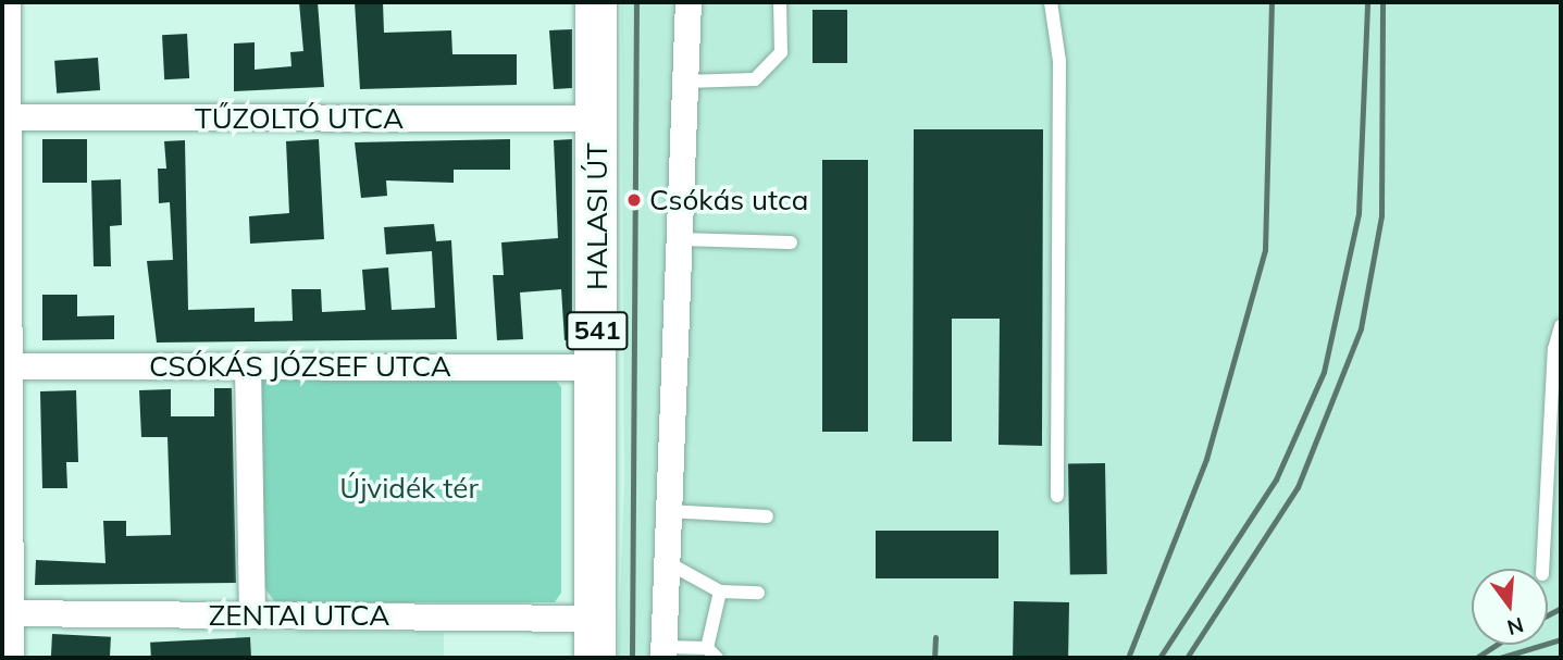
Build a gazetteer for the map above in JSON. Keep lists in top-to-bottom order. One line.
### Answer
{"streets":{"main road":["HALASI ÚT","541"],"street":["TŰZOLTÓ UTCA","CSÓKÁS JÓZSEF UTCA","ZENTAI UTCA"]},"crossings":[["TŰZOLTÓ UTCA","HALASI ÚT"],["HALASI ÚT","CSÓKÁS JÓZSEF UTCA"],["HALASI ÚT","ZENTAI UTCA"]],"parks":["Újvidék tér"],"places":["Csókás utca"],"north":"bottom"}
